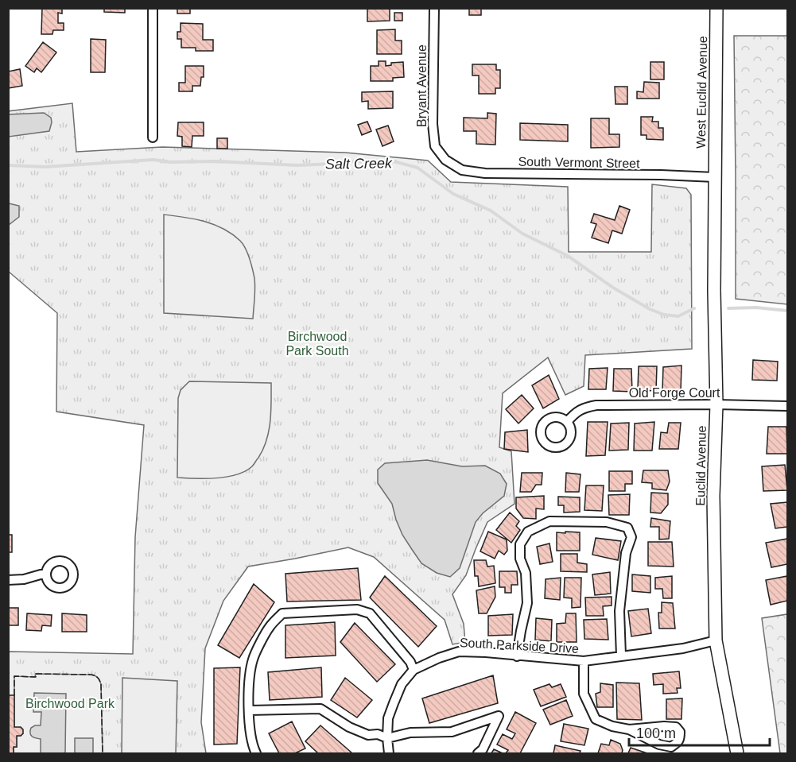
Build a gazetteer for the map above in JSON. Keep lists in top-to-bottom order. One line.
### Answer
{"streets":{"main road":["West Euclid Avenue","Euclid Avenue"],"street":["Bryant Avenue","South Vermont Street","Old Forge Court","South Parkside Drive"]},"crossings":[["Bryant Avenue","South Vermont Street"],["West Euclid Avenue","South Vermont Street"],["West Euclid Avenue","Euclid Avenue"],["South Vermont Street","Euclid Avenue"],["Old Forge Court","Euclid Avenue"],["Euclid Avenue","South Parkside Drive"]],"water":["Salt Creek"],"parks":["Birchwood Park South","Birchwood Park"],"scale_bar":"100 m"}
